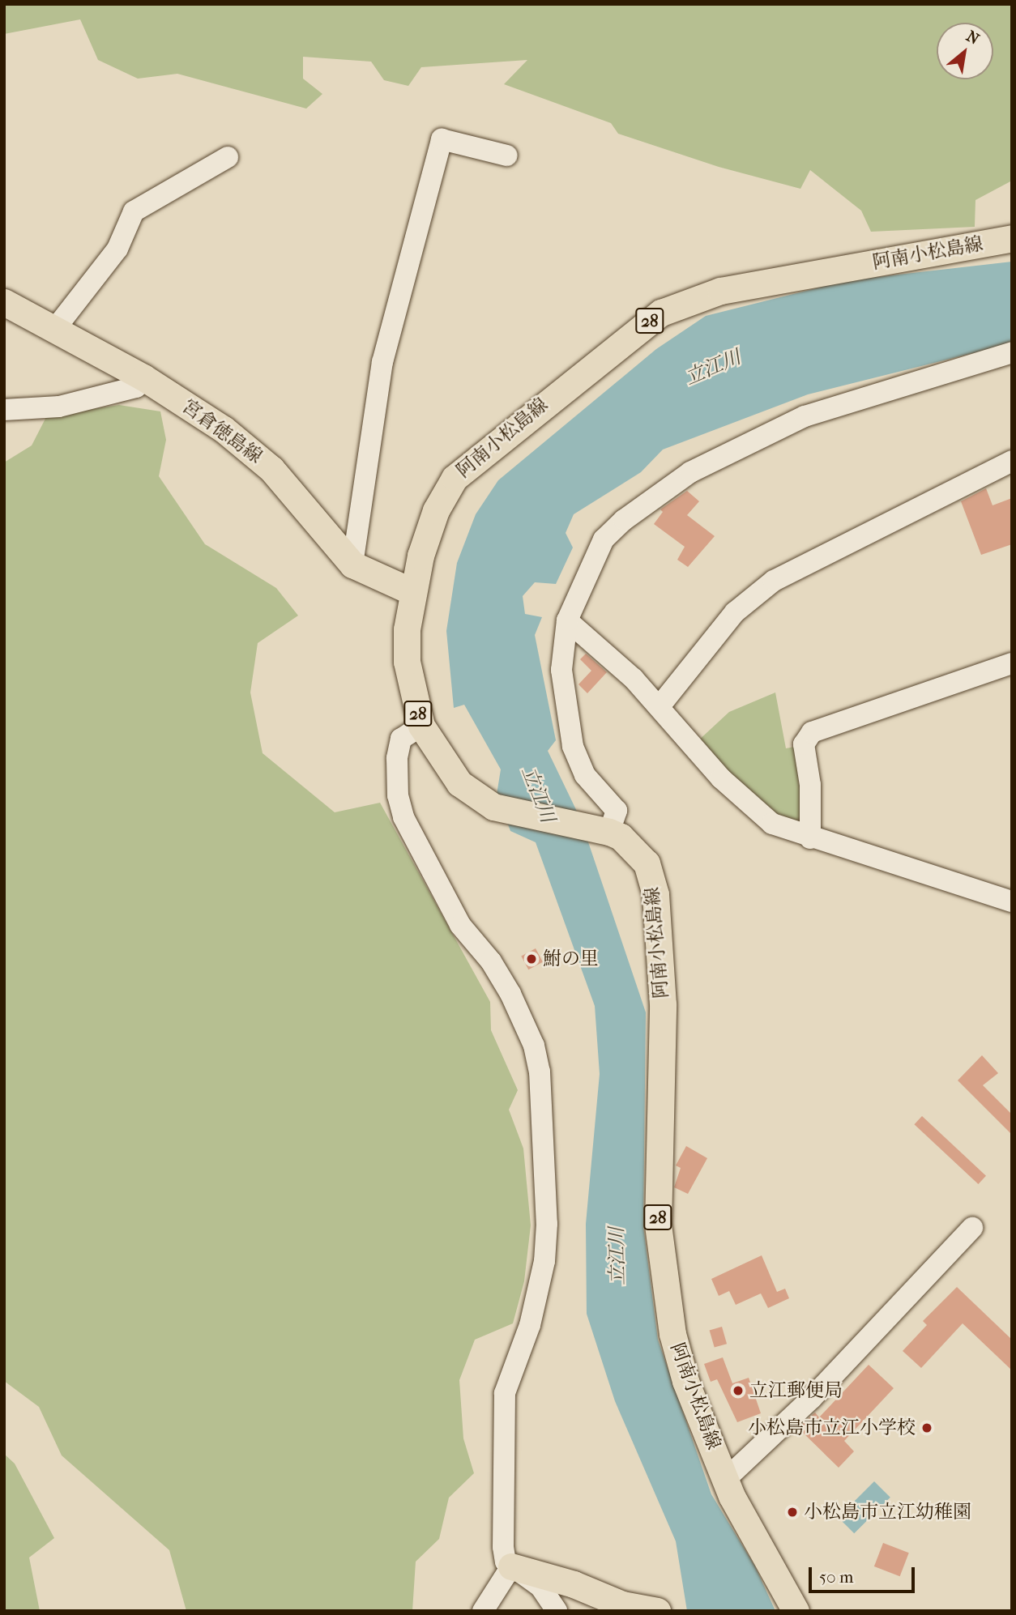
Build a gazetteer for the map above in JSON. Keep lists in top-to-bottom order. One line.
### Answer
{"streets":{"main road":["阿南小松島線","28","宮倉徳島線"]},"crossings":[["阿南小松島線","宮倉徳島線"]],"water":["立江川"],"places":["鮒の里","立江郵便局","小松島市立江小学校","小松島市立江幼稚園"],"scale_bar":"50 m","north":"top right"}
